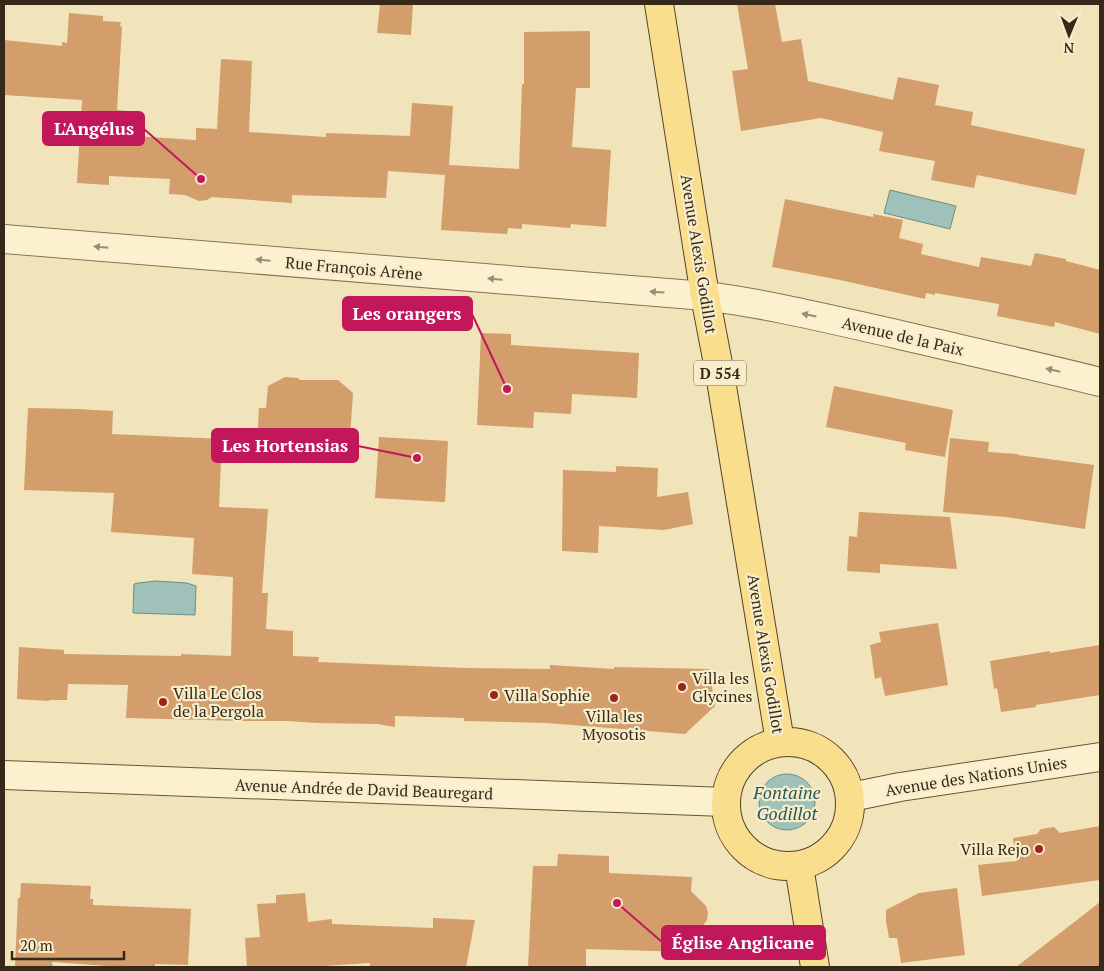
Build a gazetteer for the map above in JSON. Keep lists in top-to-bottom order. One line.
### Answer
{"streets":{"main road":["Avenue Alexis Godillot","D 554"],"street":["Rue François Arène","Avenue de la Paix","Avenue des Nations Unies","Avenue Andrée de David Beauregard"]},"crossings":[["Avenue Alexis Godillot","Rue François Arène"],["Avenue Alexis Godillot","Avenue de la Paix"],["Avenue Alexis Godillot","Avenue des Nations Unies"],["Avenue Alexis Godillot","Avenue Andrée de David Beauregard"],["Rue François Arène","Avenue de la Paix"],["Avenue des Nations Unies","Avenue Andrée de David Beauregard"]],"one_way":["Rue François Arène","Avenue de la Paix"],"water":["Fontaine Godillot"],"places":["L'Angélus","Les orangers","Les Hortensias","Villa les Glycines","Villa Sophie","Villa les Myosotis","Villa Le Clos de la Pergola","Villa Rejo","Église Anglicane"],"scale_bar":"20 m","north":"bottom"}
